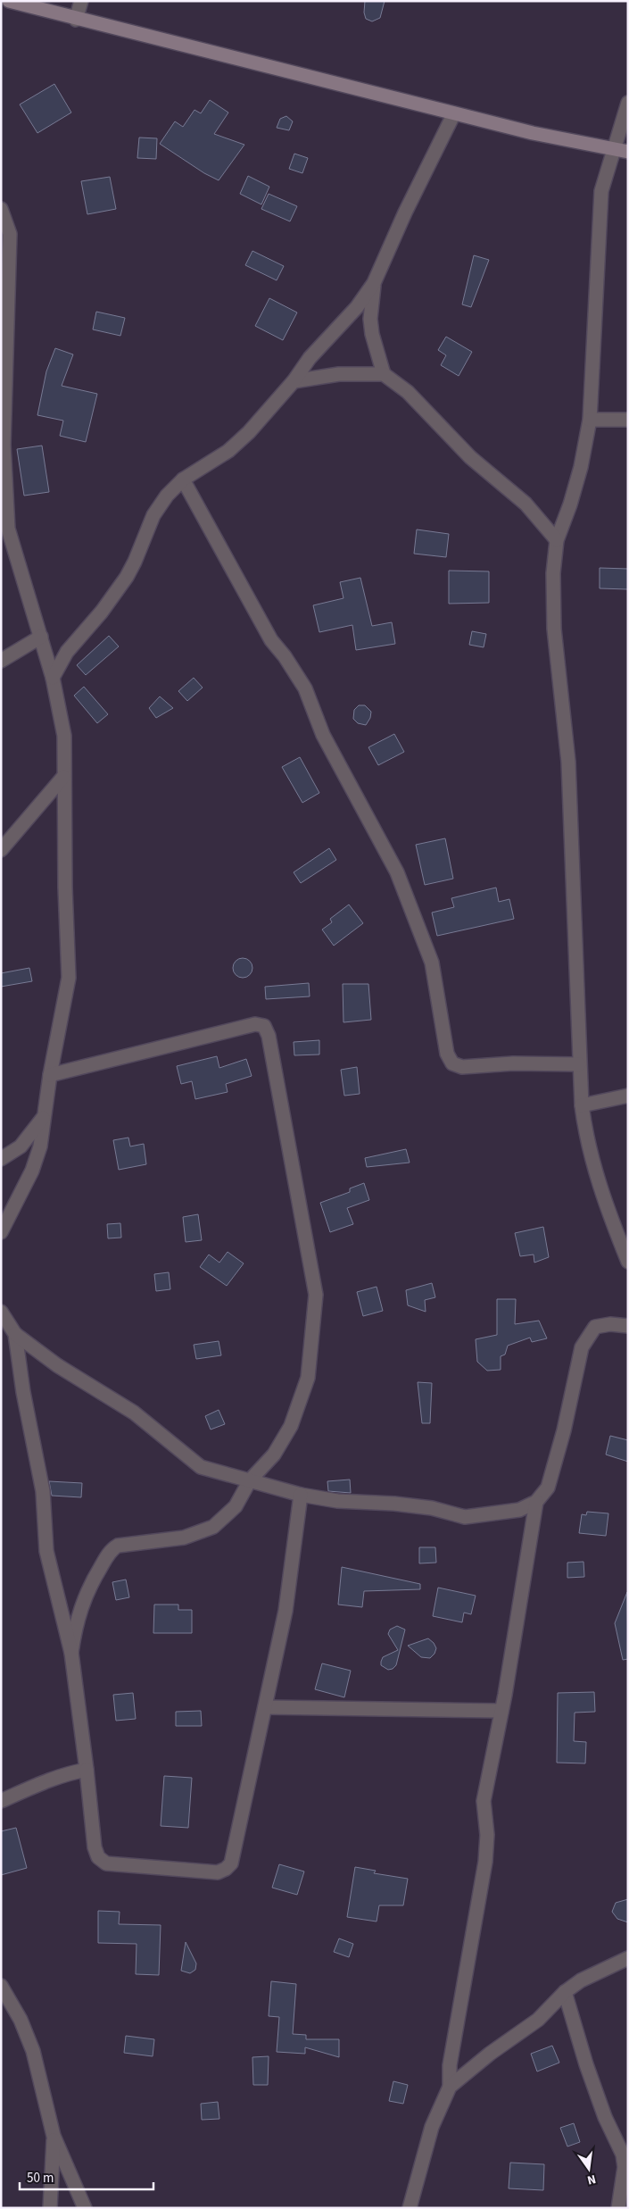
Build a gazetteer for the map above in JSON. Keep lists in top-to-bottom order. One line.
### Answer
{"scale_bar":"50 m","north":"bottom"}
